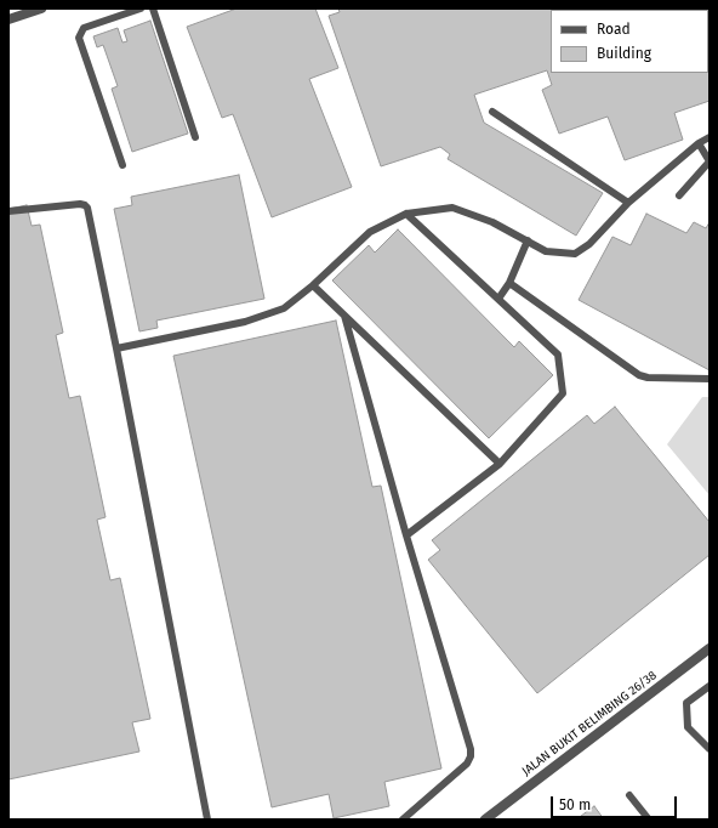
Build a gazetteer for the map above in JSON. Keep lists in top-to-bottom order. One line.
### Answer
{"streets":{"street":["JALAN BUKIT BELIMBING 26/38"]},"legend":["Road","Building"],"scale_bar":"50 m"}
